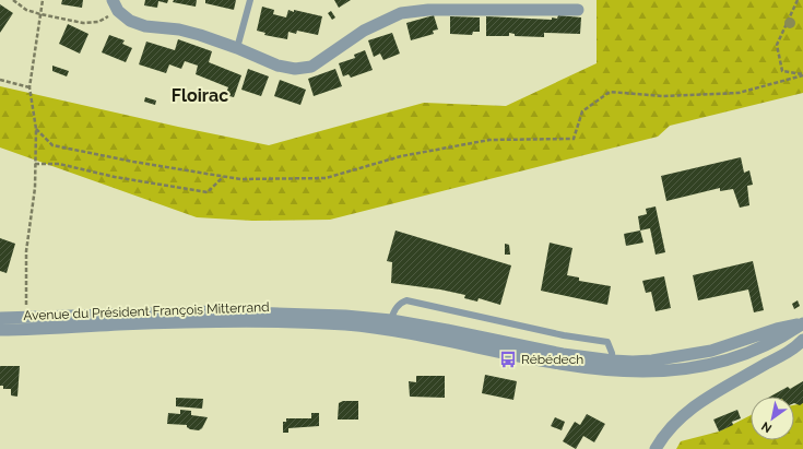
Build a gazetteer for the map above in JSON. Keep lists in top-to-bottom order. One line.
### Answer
{"streets":{"street":["Avenue du Président François Mitterrand"]},"districts":["Floirac"],"places":{"bus stop":["Rébédech"]},"north":"bottom left"}
